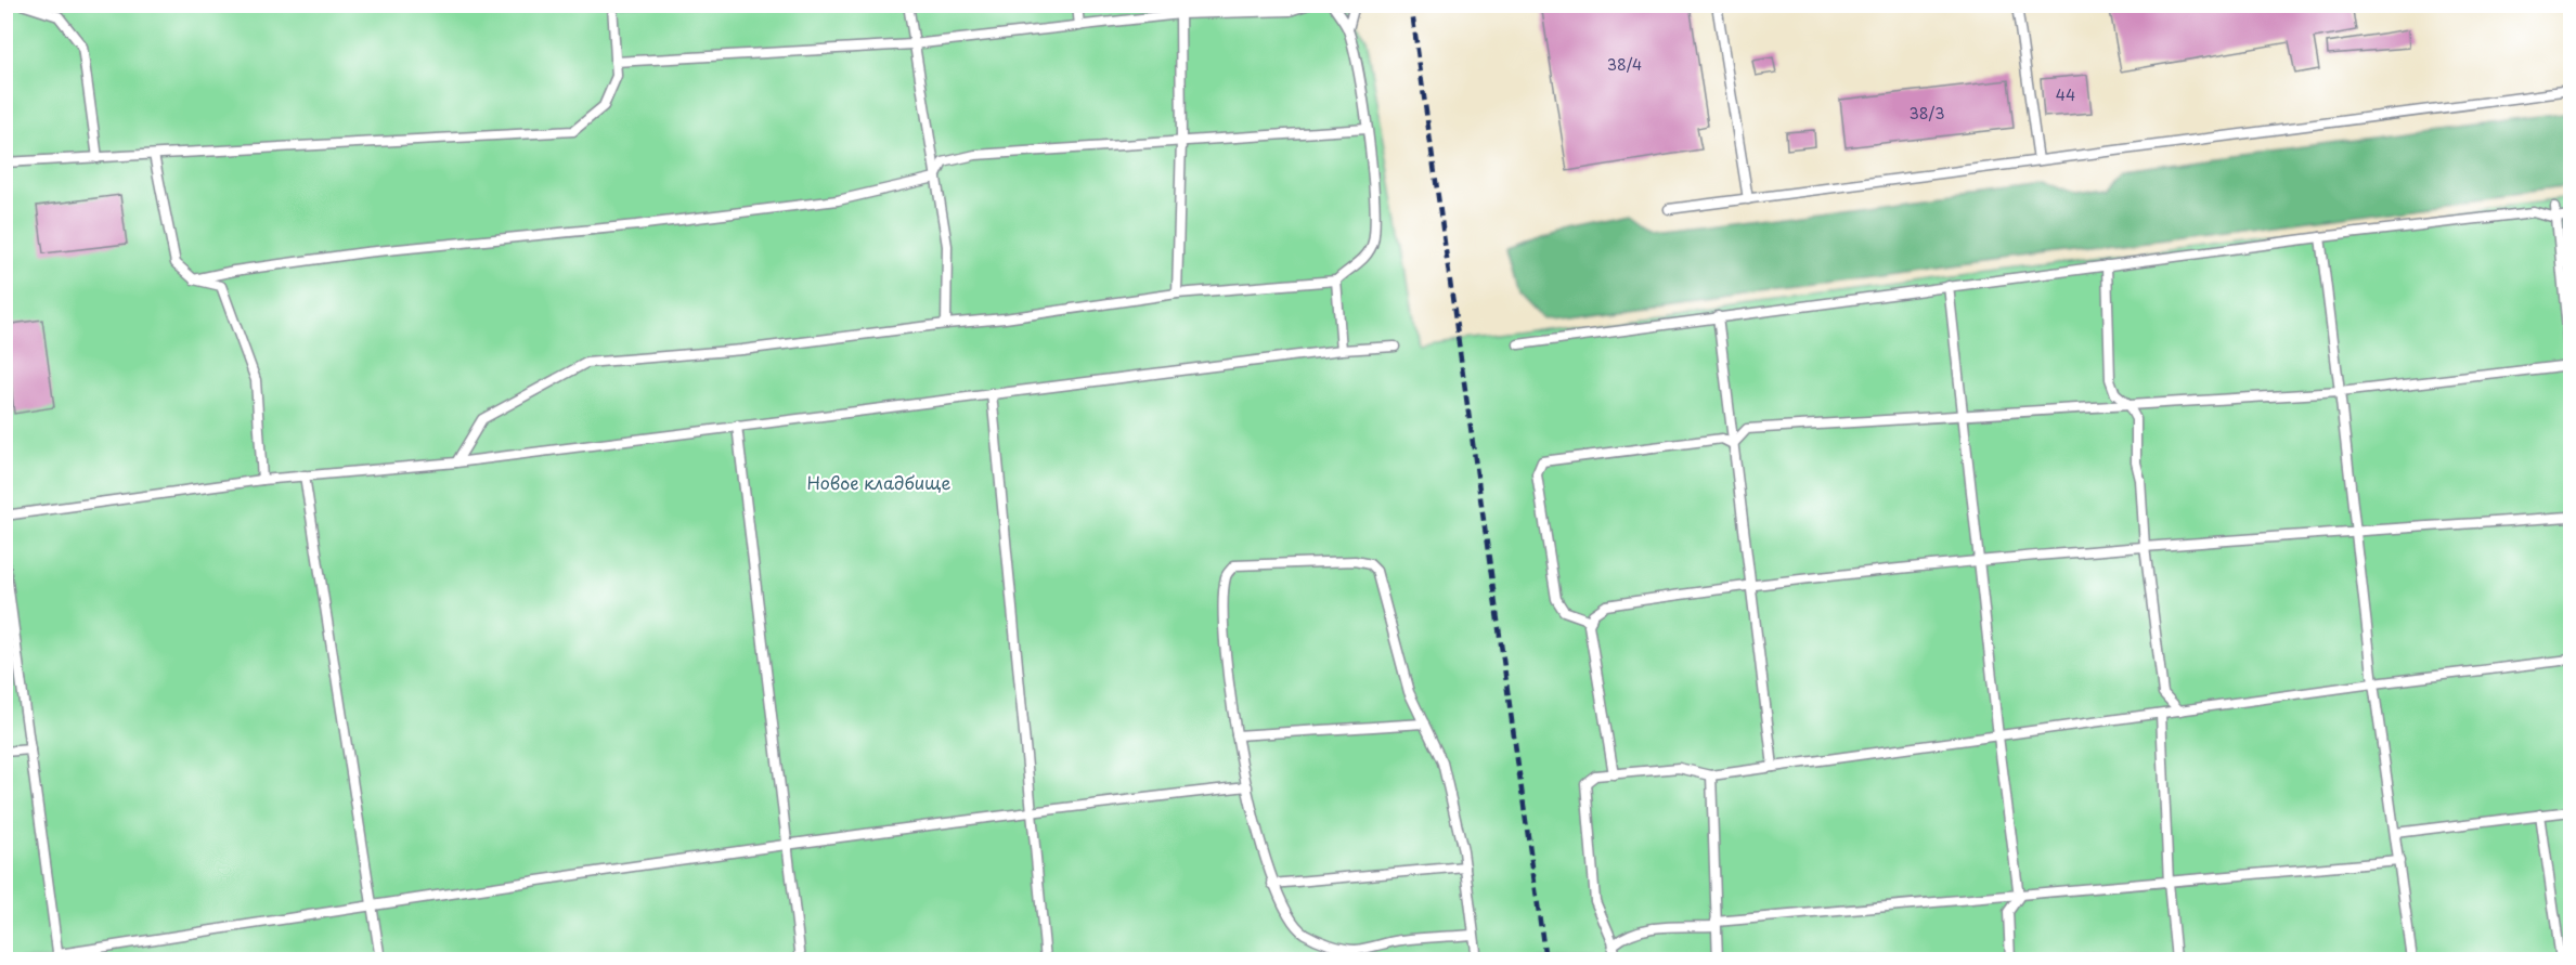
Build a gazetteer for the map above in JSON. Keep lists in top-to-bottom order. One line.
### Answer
{"parks":["Новое кладбище"],"house_numbers":["38/4","44","38/3"]}
